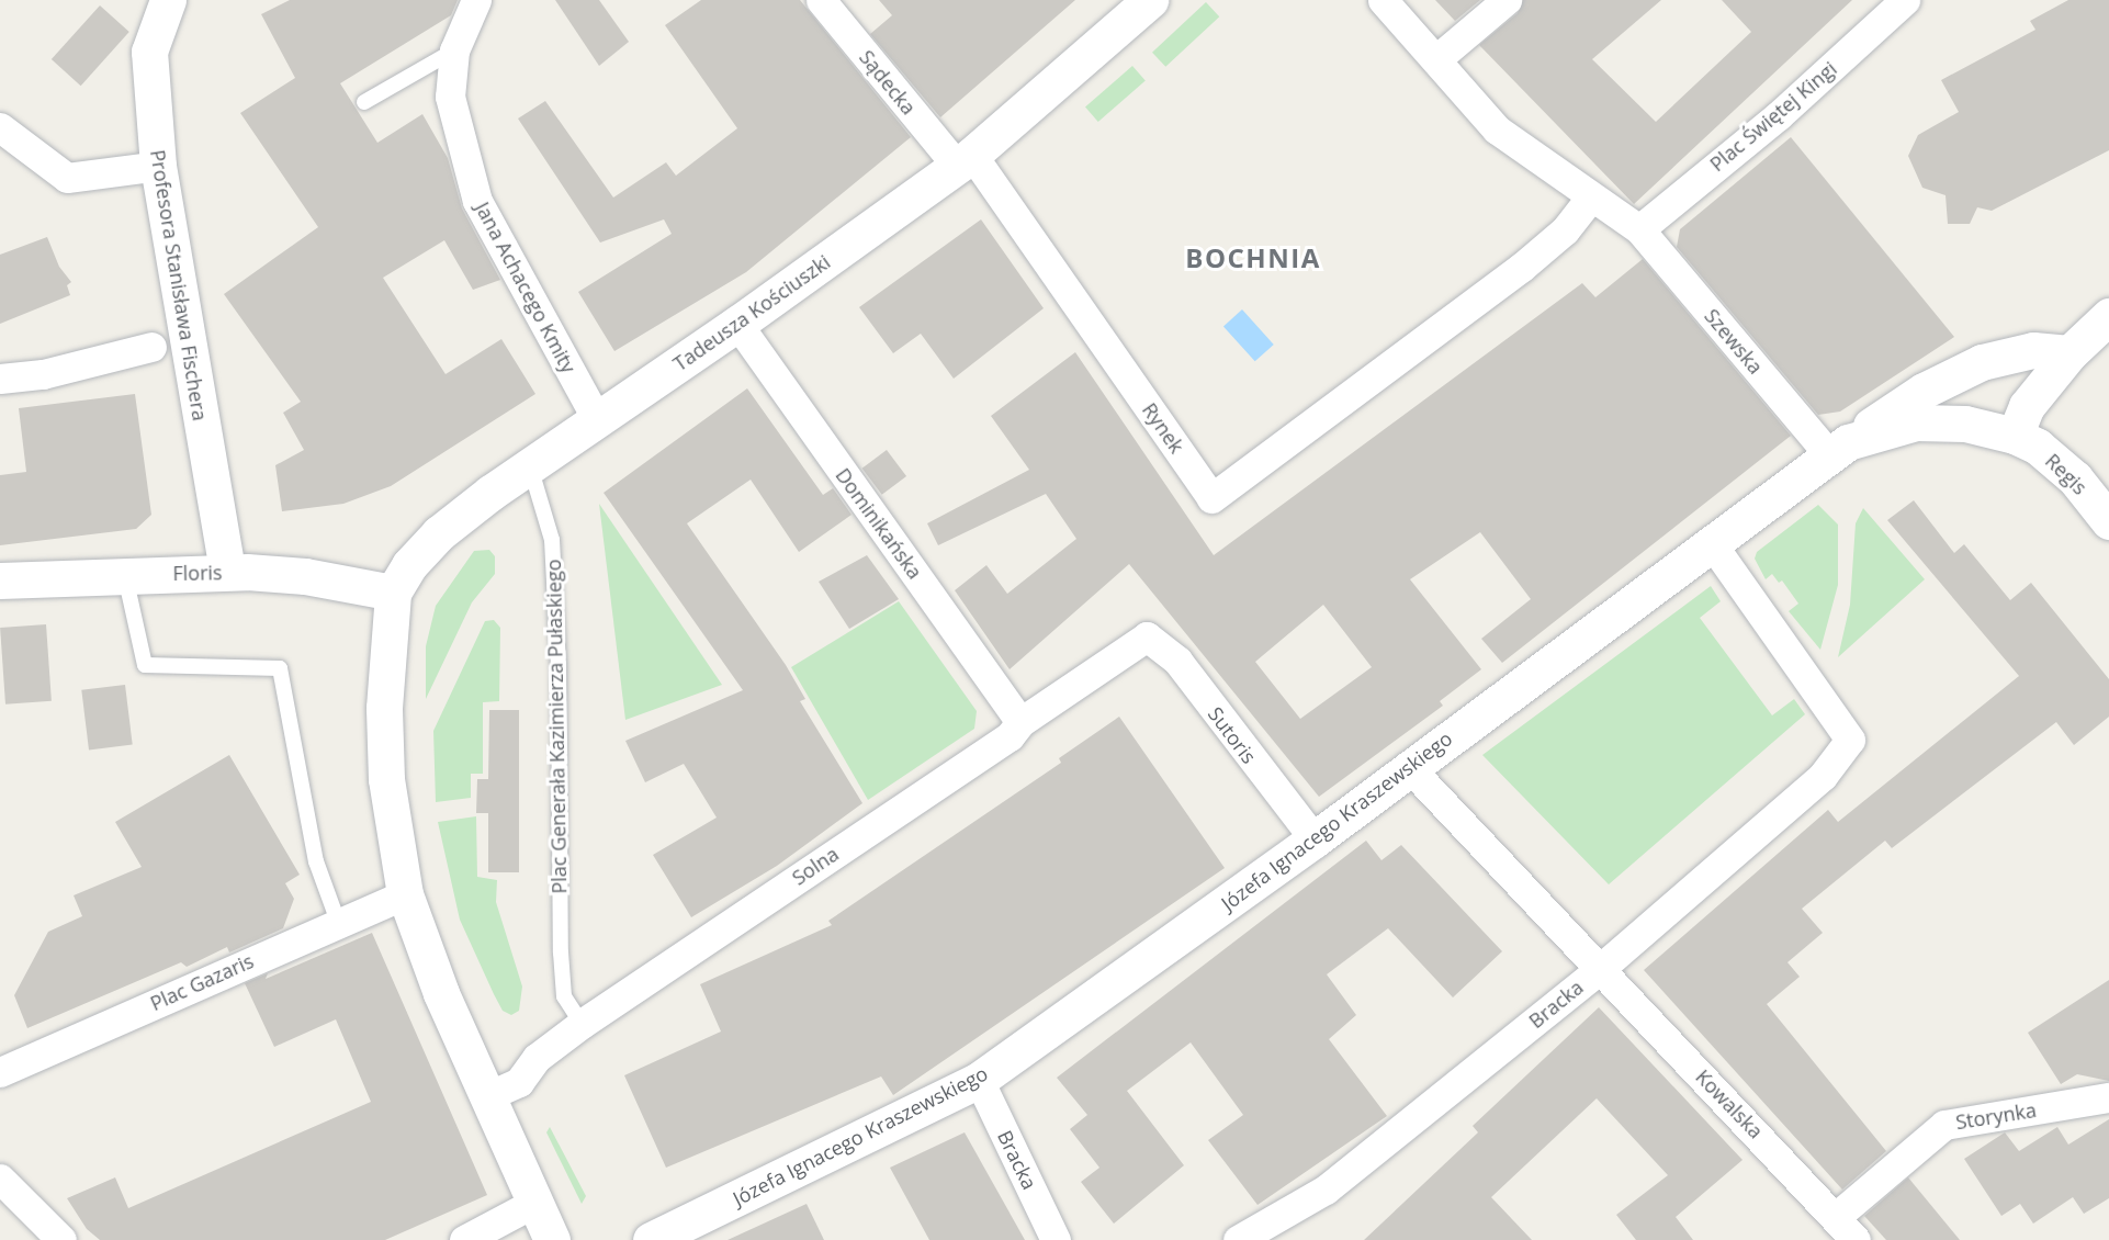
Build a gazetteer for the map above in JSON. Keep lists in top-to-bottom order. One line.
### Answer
{"streets":{"street":["Sądecka","Plac Świętej Kingi","Profesora Stanisława Fischera","Jana Achacego Kmity","Tadeusza Kościuszki","Szewska","Rynek","Regis","Dominikańska","Floris","Sutoris","Józefa Ignacego Kraszewskiego","Solna","Plac Gazaris","Bracka","Kowalska","Storynka"],"lane":["Plac Generała Kazimierza Pułaskiego"]},"crossings":[["Sądecka","Tadeusza Kościuszki"],["Sądecka","Rynek"],["Plac Świętej Kingi","Szewska"],["Profesora Stanisława Fischera","Floris"],["Jana Achacego Kmity","Tadeusza Kościuszki"],["Tadeusza Kościuszki","Rynek"],["Tadeusza Kościuszki","Dominikańska"],["Tadeusza Kościuszki","Plac Generała Kazimierza Pułaskiego"],["Szewska","Józefa Ignacego Kraszewskiego"],["Regis","Józefa Ignacego Kraszewskiego"],["Dominikańska","Solna"],["Plac Generała Kazimierza Pułaskiego","Solna"],["Sutoris","Józefa Ignacego Kraszewskiego"],["Sutoris","Solna"],["Józefa Ignacego Kraszewskiego","Bracka"],["Józefa Ignacego Kraszewskiego","Kowalska"],["Bracka","Kowalska"],["Kowalska","Storynka"]],"districts":["BOCHNIA"]}
